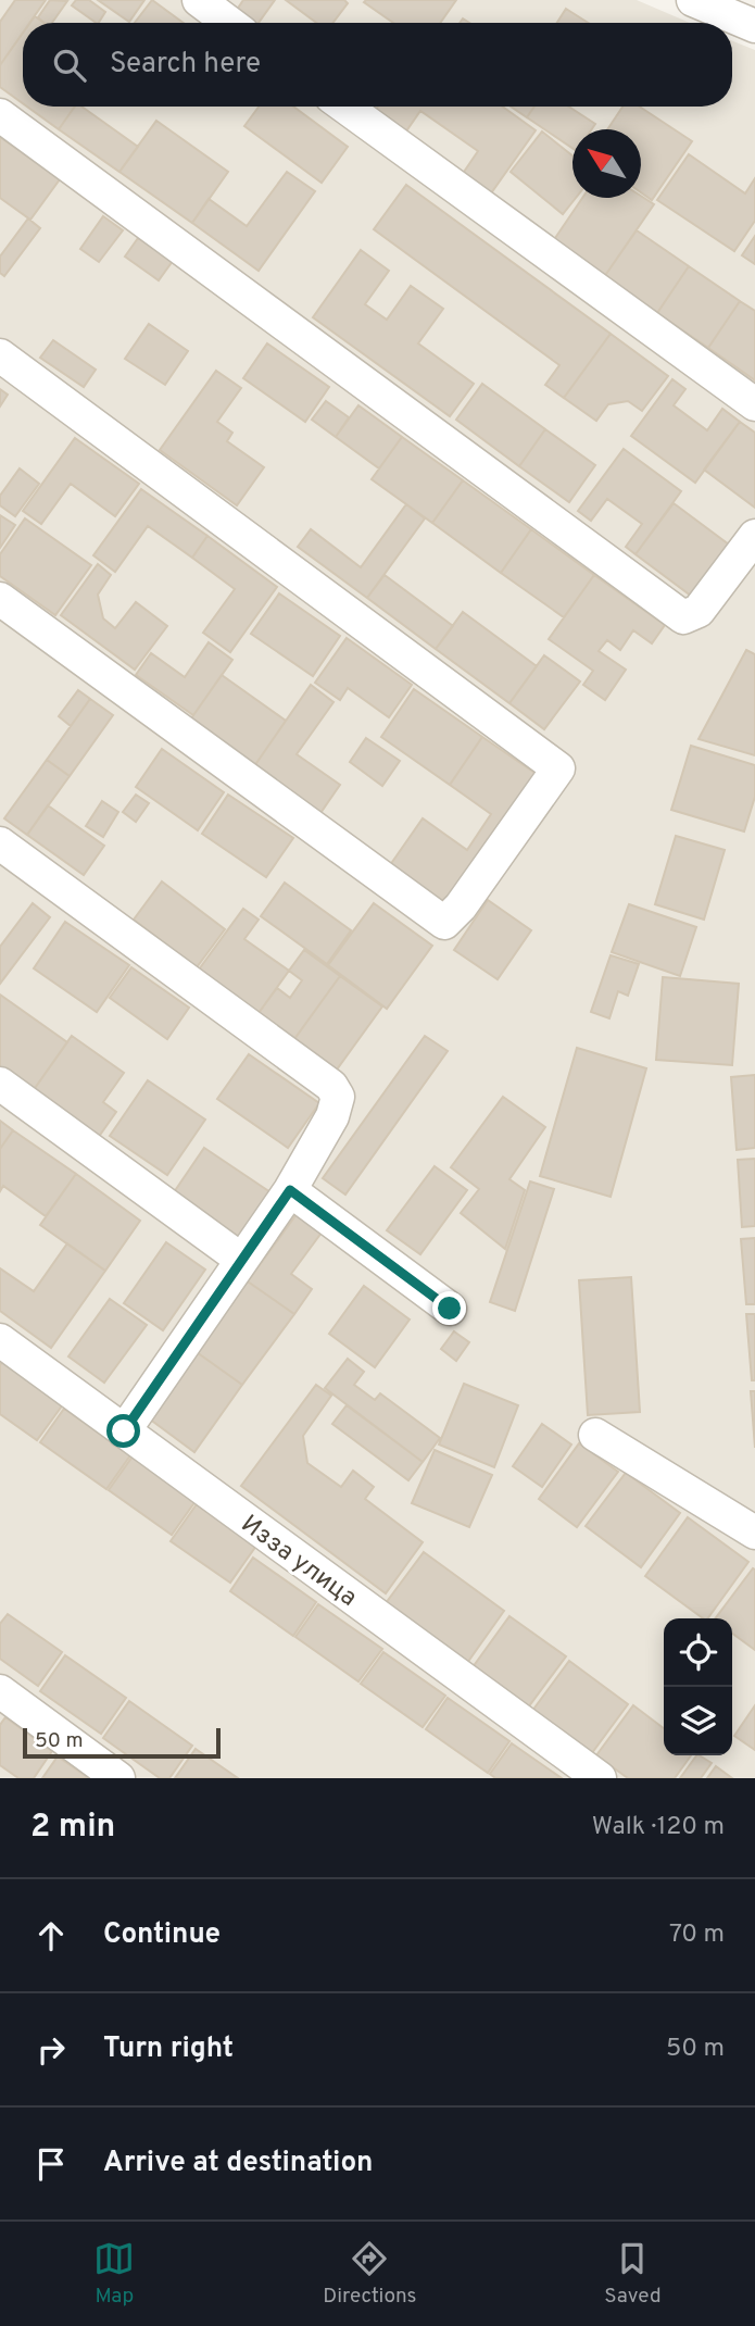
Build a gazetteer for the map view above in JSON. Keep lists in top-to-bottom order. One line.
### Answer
{"streets":{"street":["Изза улица"]},"scale_bar":"50 m","north":"top left","page":{"search":"Search here","scale":"50 m","heading":["2 min","Walk · 120 m"],"list":[["Continue","70 m"],["Turn right","50 m"],"Arrive at destination"],"nav":["Map","Directions","Saved"]}}
